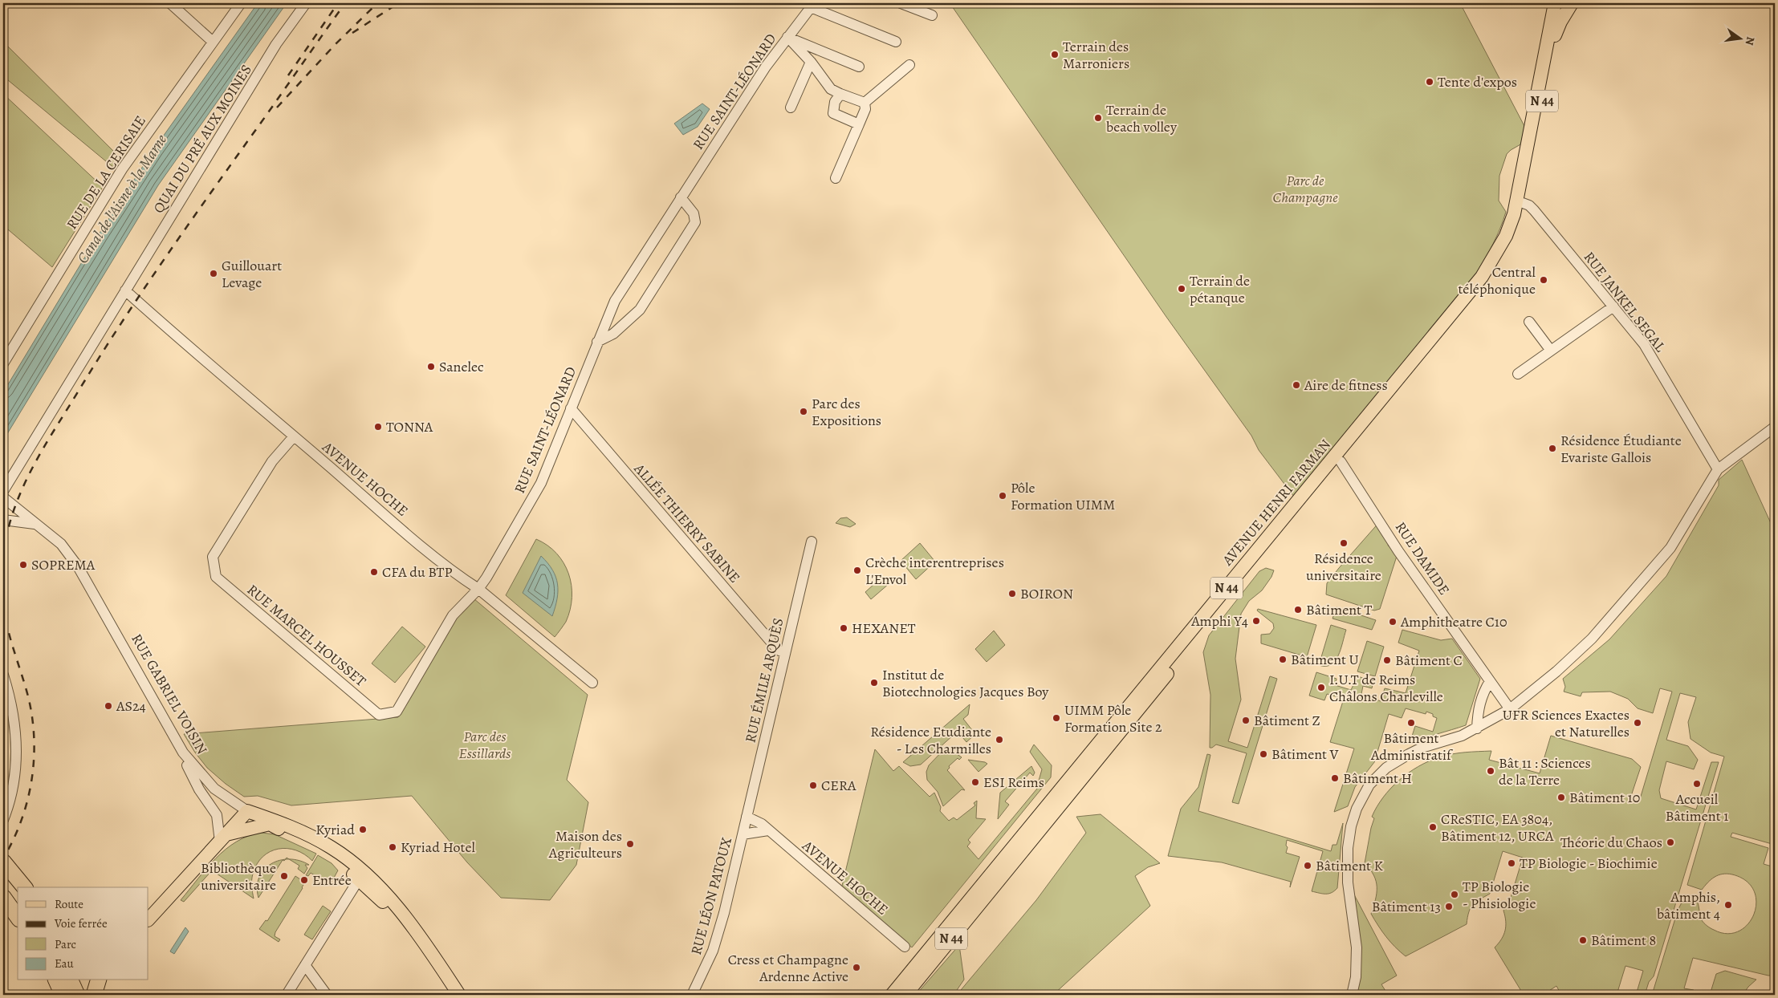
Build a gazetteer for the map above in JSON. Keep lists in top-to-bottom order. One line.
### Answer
{"streets":{"main road":["N 44","AVENUE HENRI FARMAN","RUE GABRIEL VOISIN"],"street":["RUE SAINT-LÉONARD","QUAI DU PRÉ AUX MOINES","RUE DE LA CERISAIE","RUE JANKEL SEGAL","AVENUE HOCHE","ALLÉE THIERRY SABINE","RUE DAMIDE","RUE MARCEL HOUSSET","RUE ÉMILE ARQUÈS","RUE LÉON PATOUX"]},"crossings":[["RUE SAINT-LÉONARD","AVENUE HOCHE"],["RUE SAINT-LÉONARD","ALLÉE THIERRY SABINE"],["RUE SAINT-LÉONARD","RUE MARCEL HOUSSET"],["N 44","RUE JANKEL SEGAL"],["N 44","AVENUE HENRI FARMAN"],["QUAI DU PRÉ AUX MOINES","AVENUE HOCHE"],["RUE JANKEL SEGAL","AVENUE HENRI FARMAN"],["AVENUE HOCHE","RUE MARCEL HOUSSET"],["AVENUE HOCHE","RUE ÉMILE ARQUÈS"],["AVENUE HOCHE","RUE LÉON PATOUX"],["AVENUE HENRI FARMAN","RUE DAMIDE"],["ALLÉE THIERRY SABINE","RUE ÉMILE ARQUÈS"],["RUE ÉMILE ARQUÈS","RUE LÉON PATOUX"]],"water":["Canal de l'Aisne à la Marne"],"parks":["Parc de Champagne","Parc des Essillards"],"places":["Terrain des Marroniers","Tente d'expos","Terrain de beach volley","Guillouart Levage","Central téléphonique","Terrain de pétanque","Sanelec","Aire de fitness","Parc des Expositions","TONNA","Résidence Étudiante Evariste Gallois","Pôle Formation UIMM","Résidence universitaire","SOPREMA","Crèche interentreprises L'Envol","CFA du BTP","BOIRON","Bâtiment T","Amphi Y4","Amphitheatre C10","HEXANET","Bâtiment U","Bâtiment C","Institut de Biotechnologies Jacques Boy","I.U.T de Reims Châlons Charleville","AS24","UIMM Pôle Formation Site 2","Bâtiment Z","Bâtiment Administratif","UFR Sciences Exactes et Naturelles","Résidence Etudiante - Les Charmilles","Bâtiment V","Bât 11 : Sciences de la Terre","Bâtiment H","ESI Reims","Accueil Bâtiment 1","CERA","Bâtiment 10","CReSTIC, EA 3804, Bâtiment 12, URCA","Kyriad","Théorie du Chaos","Maison des Agriculteurs","Kyriad Hotel","TP Biologie - Biochimie","Bâtiment K","Bibliothèque universitaire","Entrée","TP Biologie - Phisiologie","Amphis, bâtiment 4","Bâtiment 13","Bâtiment 8","Cress et Champagne Ardenne Active"],"legend":["Route","Voie ferrée","Parc","Eau"],"north":"right"}
